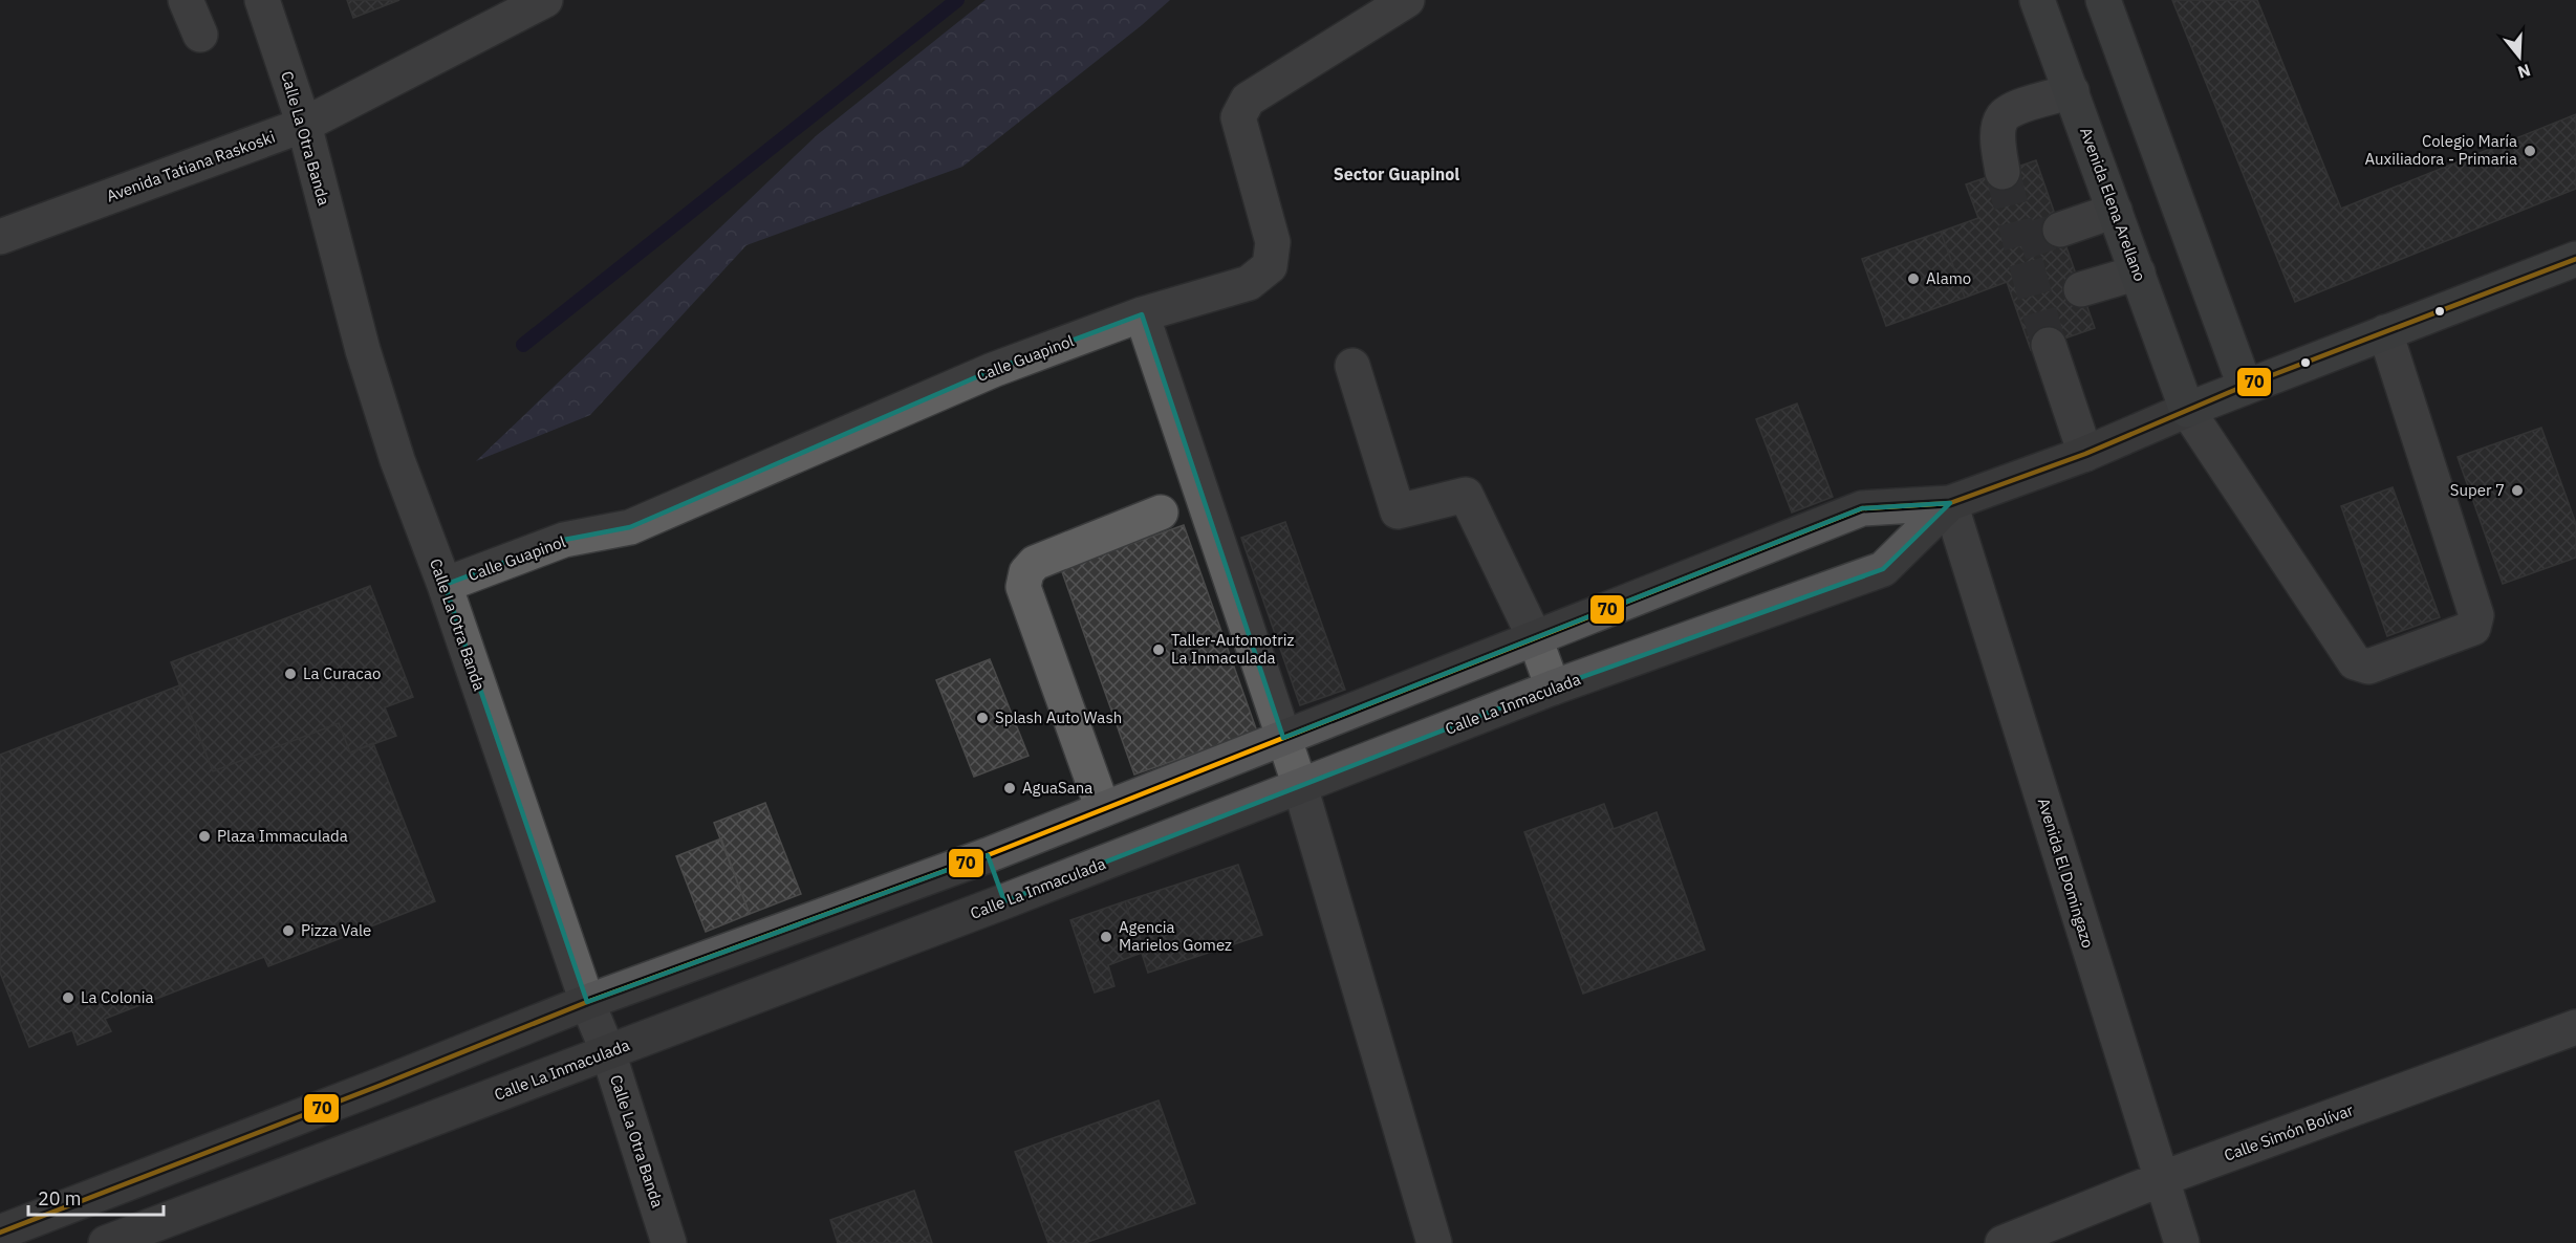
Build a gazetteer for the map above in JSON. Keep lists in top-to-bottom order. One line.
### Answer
{"streets":{"highway":["Avenida Elena Arellano"],"main road":["Calle La Inmaculada"],"street":["Calle La Otra Banda","Avenida Tatiana Raskoski","Calle Guapinol","Avenida El Domingazo","Calle Simón Bolívar"]},"crossings":[["Calle La Otra Banda","Avenida Tatiana Raskoski"],["Calle La Otra Banda","Calle Guapinol"],["Calle La Otra Banda","Calle La Inmaculada"],["Avenida Elena Arellano","Calle La Inmaculada"],["Calle La Inmaculada","Avenida El Domingazo"],["Avenida El Domingazo","Calle Simón Bolívar"]],"districts":["Sector Guapinol"],"places":["Colegio María Auxiliadora - Primaria","Alamo","Super 7","Taller-Automotriz La Inmaculada","La Curacao","Splash Auto Wash","AguaSana","Plaza Immaculada","Pizza Vale","Agencia Marielos Gomez","La Colonia"],"lines":["transit line 70"],"scale_bar":"20 m","north":"bottom"}
